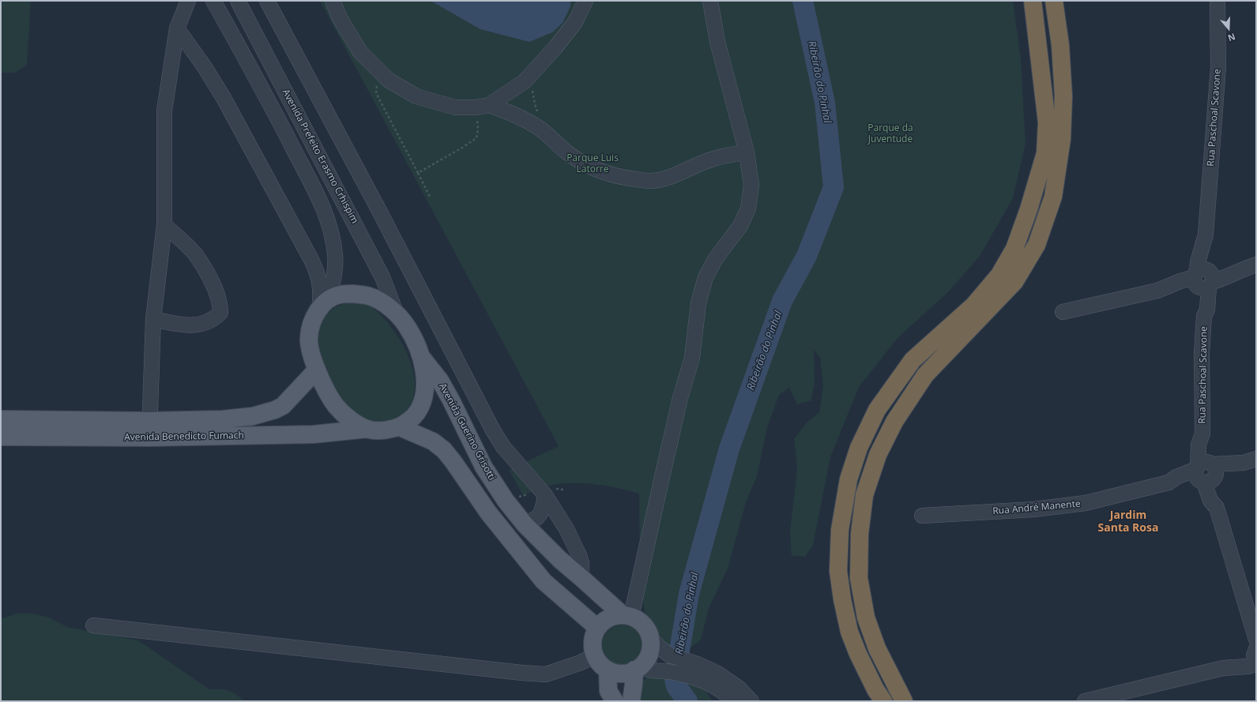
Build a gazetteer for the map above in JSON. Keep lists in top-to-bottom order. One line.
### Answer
{"streets":{"main road":["Avenida Guerino Grisotti","Avenida Benedicto Fumach"],"street":["Rua Paschoal Scavone","Avenida Prefeito Erasmo Crhispim","Rua André Manente"]},"crossings":[["Rua Paschoal Scavone","Rua André Manente"]],"districts":["Jardim Santa Rosa"],"water":["Ribeirão do Pinhal"],"parks":["Parque da Juventude","Parque Luis Latorre"],"north":"bottom"}
